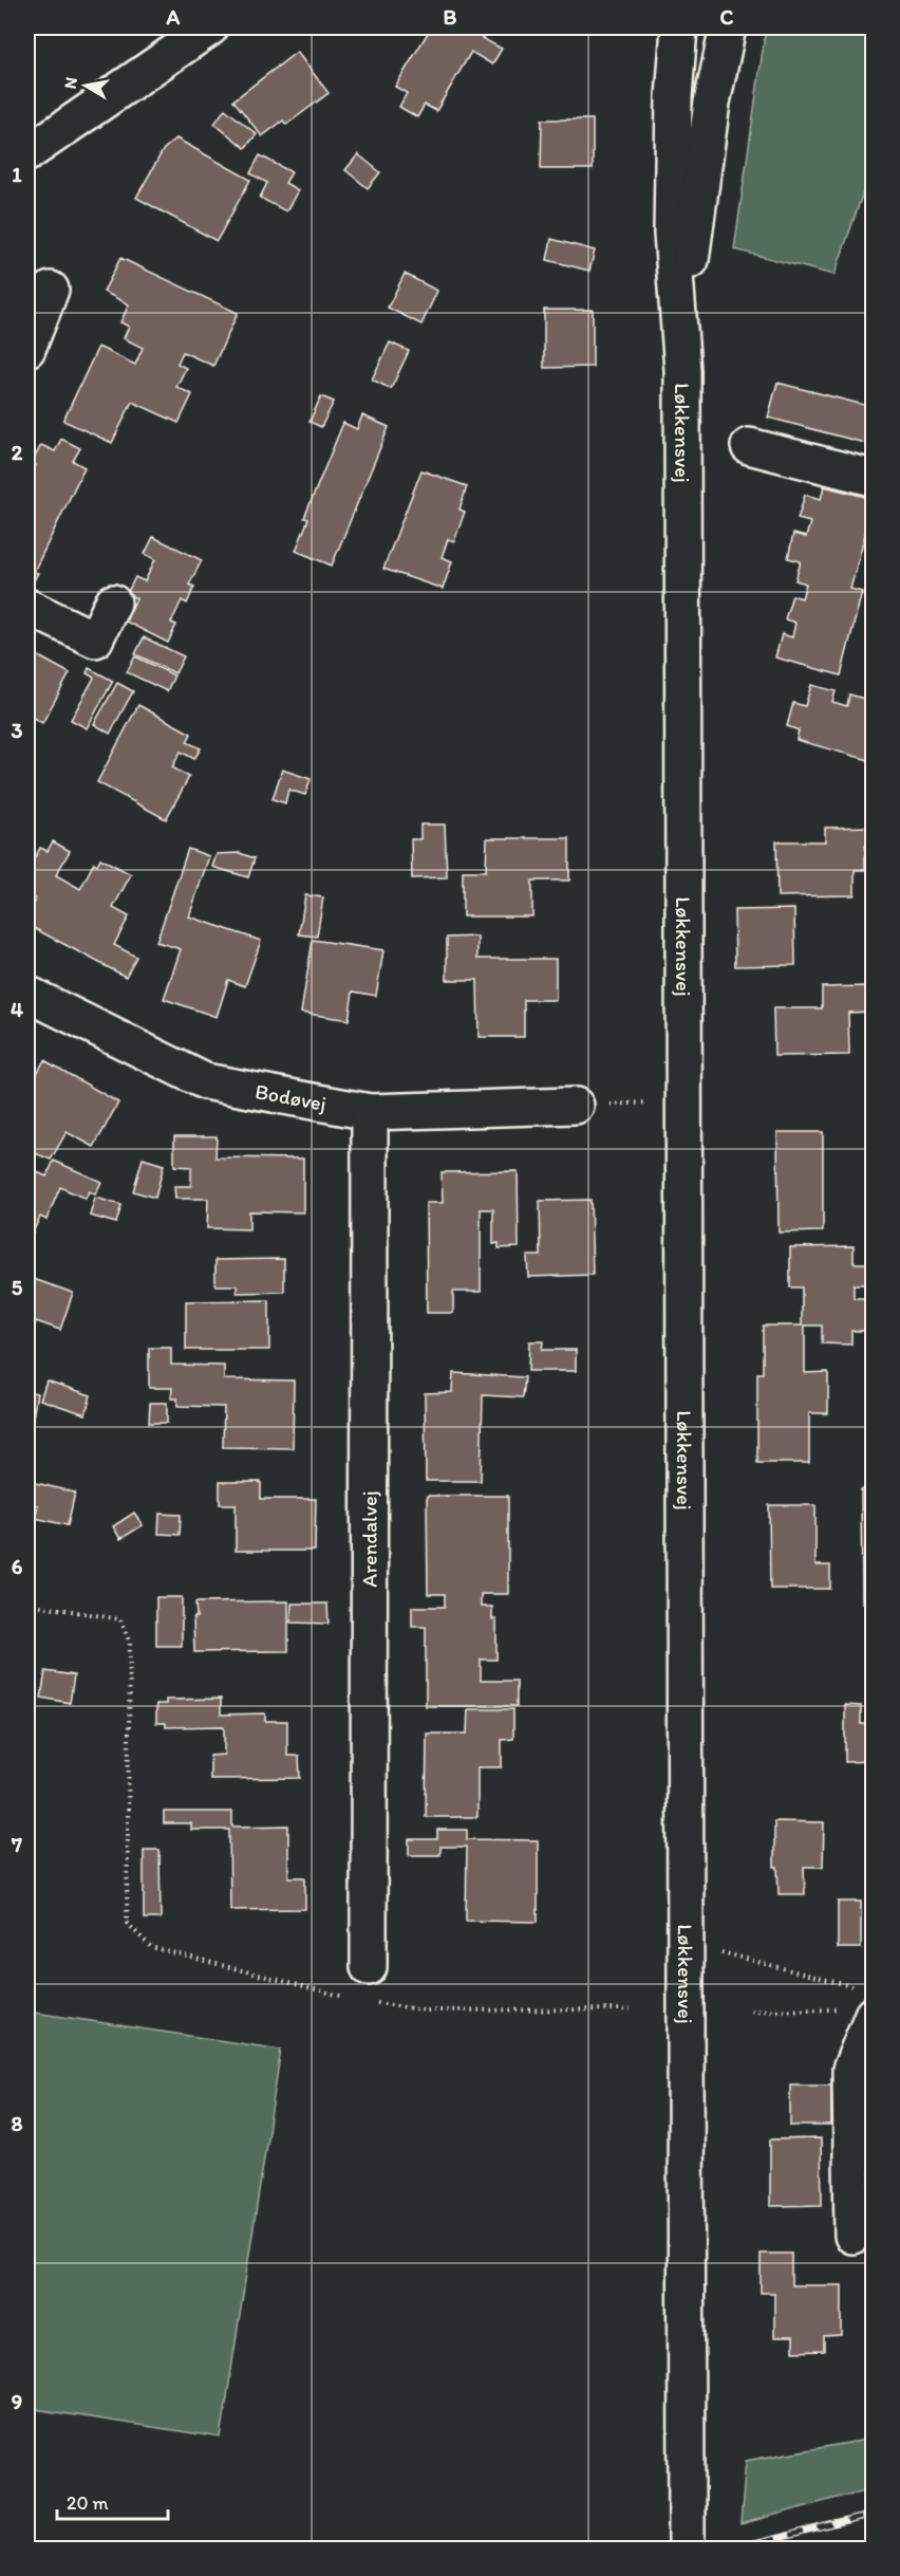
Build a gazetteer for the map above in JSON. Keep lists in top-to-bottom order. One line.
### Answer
{"streets":{"main road":["Løkkensvej","Bodøvej","Arendalvej"]},"crossings":[["Bodøvej","Arendalvej"]],"scale_bar":"20 m","north":"left","grid":{"columns":["A","B","C"],"rows":["1","2","3","4","5","6","7","8","9"]}}
